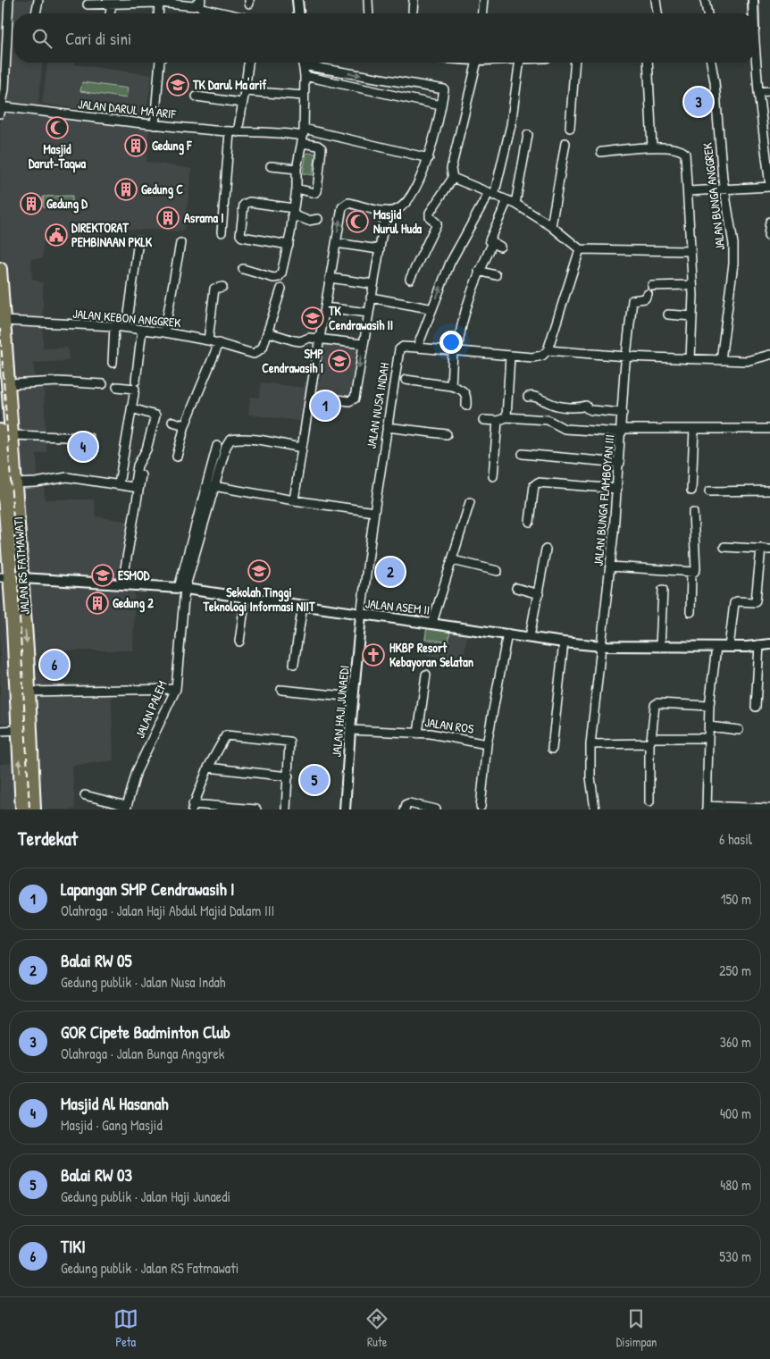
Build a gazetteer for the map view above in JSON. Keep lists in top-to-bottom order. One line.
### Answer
{"streets":{"main road":["JALAN RS FATMAWATI"],"street":["JALAN DARUL MA'ARIF","JALAN BUNGA ANGGREK","JALAN KEBON ANGGREK","JALAN NUSA INDAH","JALAN BUNGA FLAMBOYAN III","JALAN ASEM II","JALAN PALEM","JALAN HAJI JUNAEDI","JALAN ROS"]},"crossings":[["JALAN KEBON ANGGREK","JALAN RS FATMAWATI"],["JALAN NUSA INDAH","JALAN ASEM II"],["JALAN NUSA INDAH","JALAN HAJI JUNAEDI"],["JALAN BUNGA FLAMBOYAN III","JALAN ASEM II"],["JALAN RS FATMAWATI","JALAN ASEM II"],["JALAN ASEM II","JALAN PALEM"],["JALAN ASEM II","JALAN HAJI JUNAEDI"],["JALAN ASEM II","JALAN ROS"],["JALAN HAJI JUNAEDI","JALAN ROS"]],"places":{"school or university":["TK Darul Ma'arif","TK Cendrawasih II","SMP Cendrawasih I","Sekolah Tinggi Teknologi Informasi NIIT","ESMOD"],"mosque":["Masjid Darut-Taqwa","Masjid Nurul Huda"],"building":["Gedung F","Gedung C","Gedung D","Asrama I","Gedung 2"],"public building":["DIREKTORAT PEMBINAAN PKLK"],"church":["HKBP Resort Kebayoran Selatan"]},"page":{"search":"Cari di sini","pins":["3","1","4","2","6","5"],"heading":["Terdekat","6 hasil"],"list":[{"mark":"1","name":"Lapangan SMP Cendrawasih I","note":"Olahraga · Jalan Haji Abdul Majid Dalam III","value":"150 m"},{"mark":"2","name":"Balai RW 05","note":"Gedung publik · Jalan Nusa Indah","value":"250 m"},{"mark":"3","name":"GOR Cipete Badminton Club","note":"Olahraga · Jalan Bunga Anggrek","value":"360 m"},{"mark":"4","name":"Masjid Al Hasanah","note":"Masjid · Gang Masjid","value":"400 m"},{"mark":"5","name":"Balai RW 03","note":"Gedung publik · Jalan Haji Junaedi","value":"480 m"},{"mark":"6","name":"TIKI","note":"Gedung publik · Jalan RS Fatmawati","value":"530 m"}],"nav":["Peta","Rute","Disimpan"]}}
